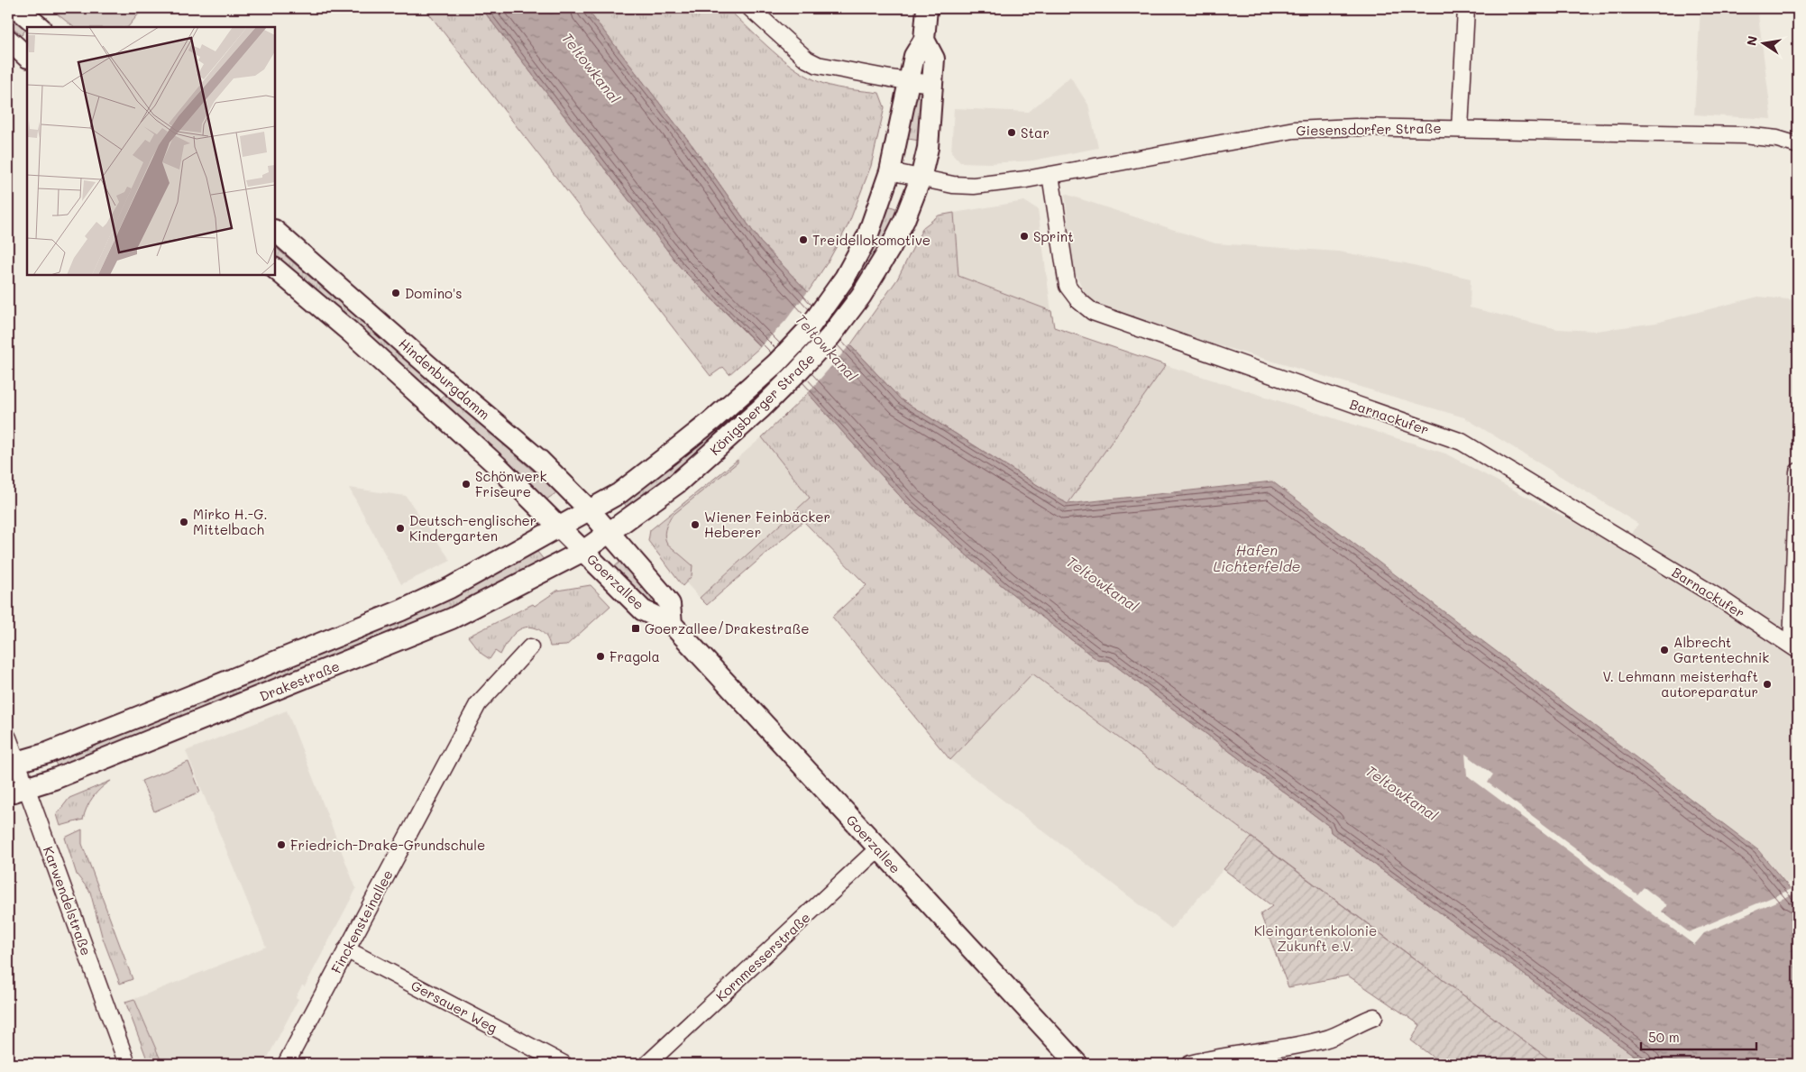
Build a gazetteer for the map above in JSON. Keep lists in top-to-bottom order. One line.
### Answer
{"streets":{"main road":["Hindenburgdamm","Königsberger Straße","Goerzallee","Drakestraße"],"street":["Giesensdorfer Straße","Barnackufer","Karwendelstraße","Finckensteinallee","Kornmesserstraße","Gersauer Weg"]},"crossings":[["Giesensdorfer Straße","Königsberger Straße"],["Giesensdorfer Straße","Barnackufer"],["Hindenburgdamm","Königsberger Straße"],["Hindenburgdamm","Goerzallee"],["Hindenburgdamm","Drakestraße"],["Königsberger Straße","Goerzallee"],["Königsberger Straße","Drakestraße"],["Goerzallee","Drakestraße"],["Goerzallee","Kornmesserstraße"],["Drakestraße","Karwendelstraße"],["Finckensteinallee","Gersauer Weg"]],"water":["Teltowkanal","Hafen Lichterfelde"],"parks":["Kleingartenkolonie Zukunft e.V."],"places":{"other":["Star","Sprint","Treidellokomotive","Domino's","Schönwerk Friseure","Mirko H.-G. Mittelbach","Wiener Feinbäcker Heberer","Deutsch-englischer Kindergarten","Albrecht Gartentechnik","Fragola","V. Lehmann meisterhaft autoreparatur","Friedrich-Drake-Grundschule"],"transit":["Goerzallee/Drakestraße"]},"scale_bar":"50 m","north":"left"}
